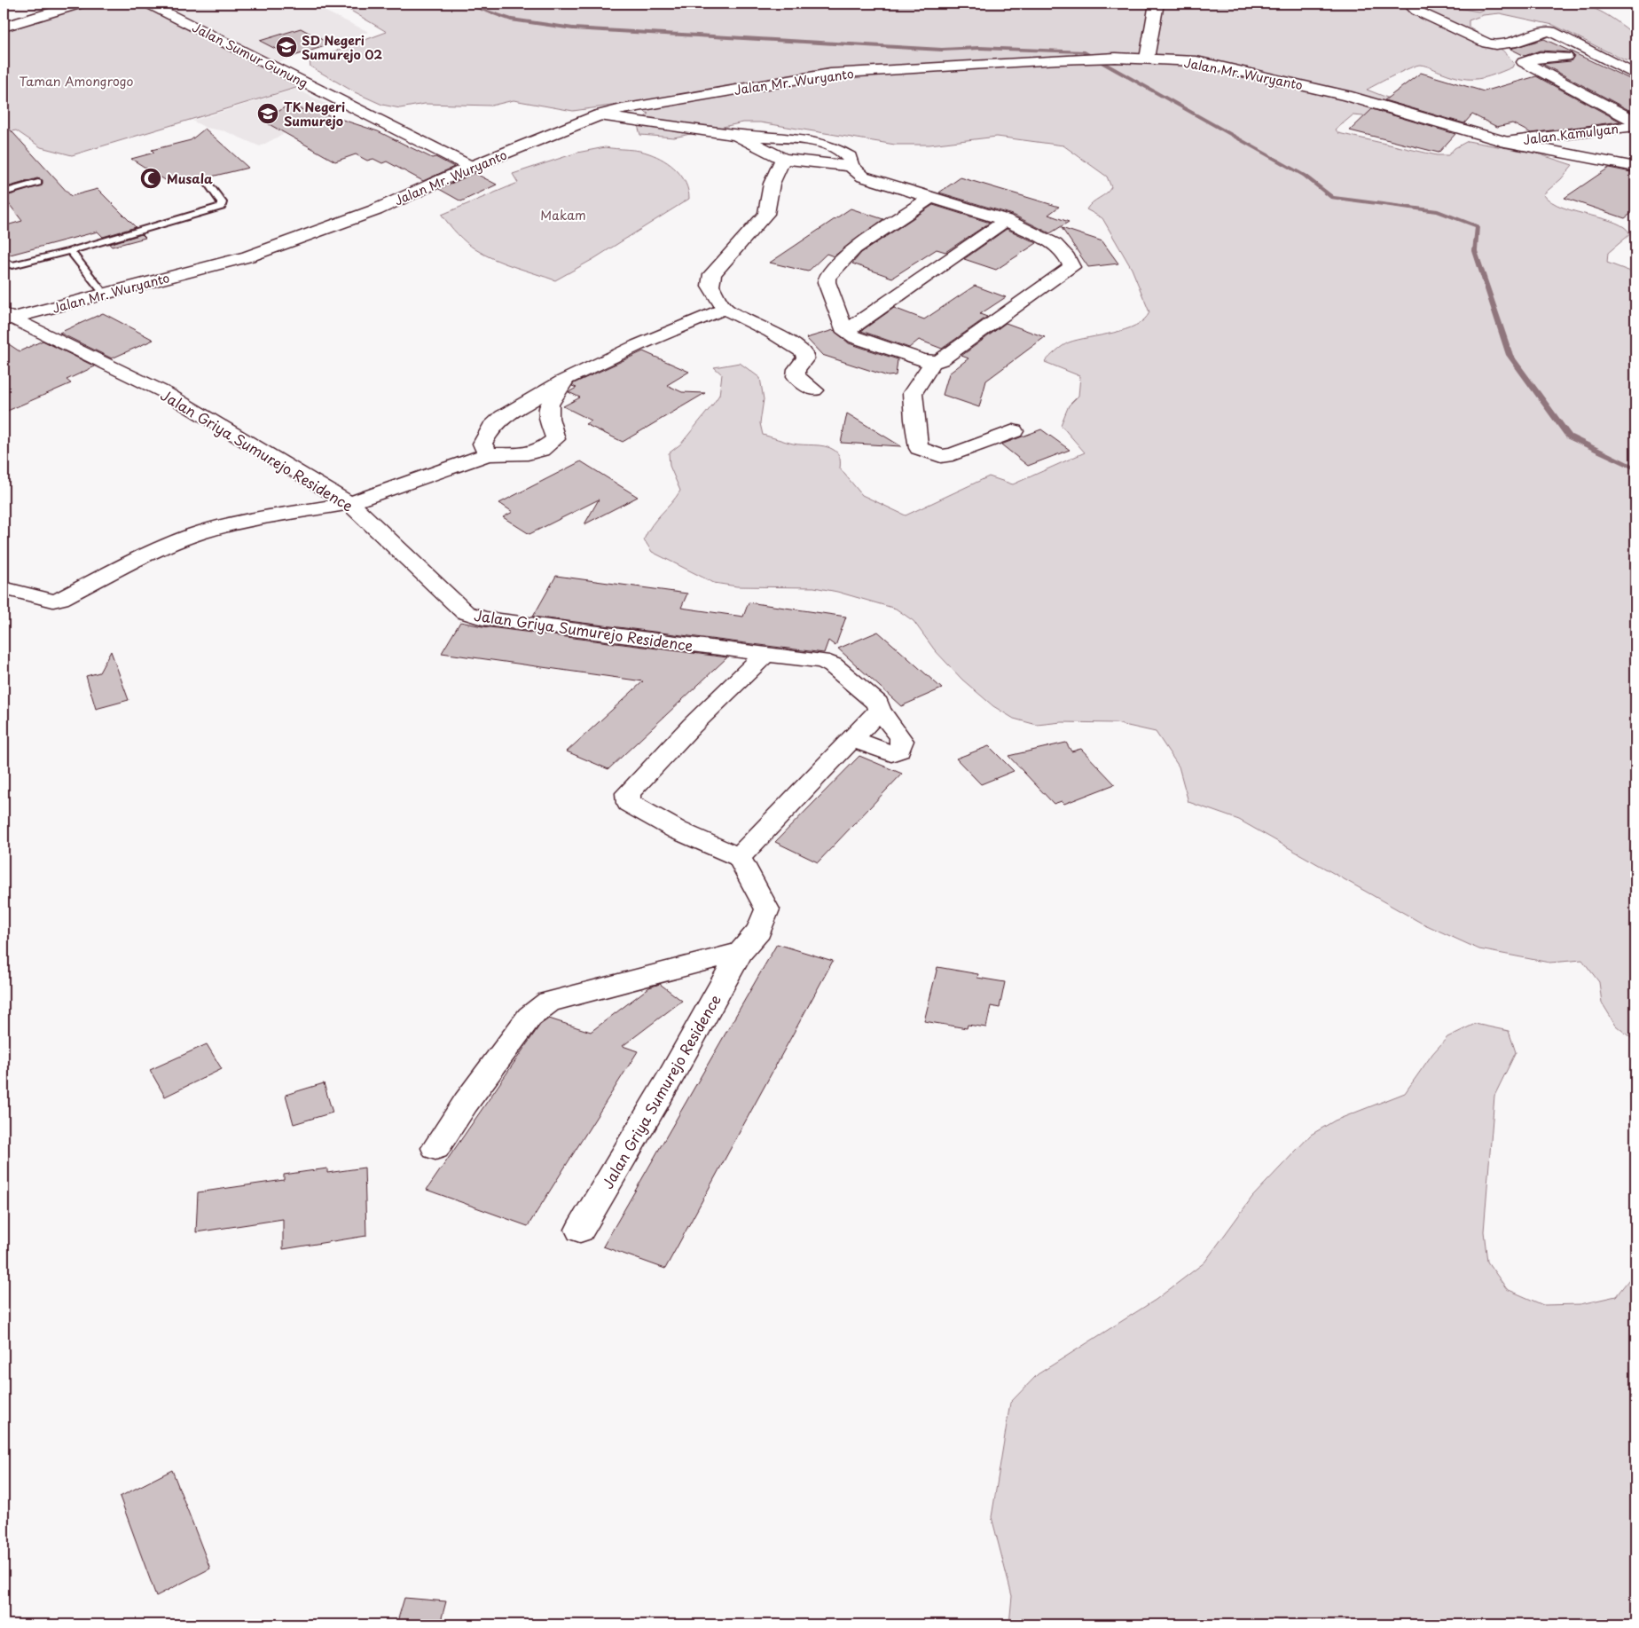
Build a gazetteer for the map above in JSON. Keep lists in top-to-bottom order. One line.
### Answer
{"streets":{"street":["Jalan Sumur Gunung","Jalan Mr. Wuryanto","Jalan Kamulyan","Jalan Griya Sumurejo Residence"]},"crossings":[["Jalan Sumur Gunung","Jalan Mr. Wuryanto"],["Jalan Mr. Wuryanto","Jalan Kamulyan"],["Jalan Mr. Wuryanto","Jalan Griya Sumurejo Residence"]],"parks":["Taman Amongrogo","Makam"],"places":{"school or university":["SD Negeri Sumurejo 02","TK Negeri Sumurejo"],"mosque":["Musala"]}}
